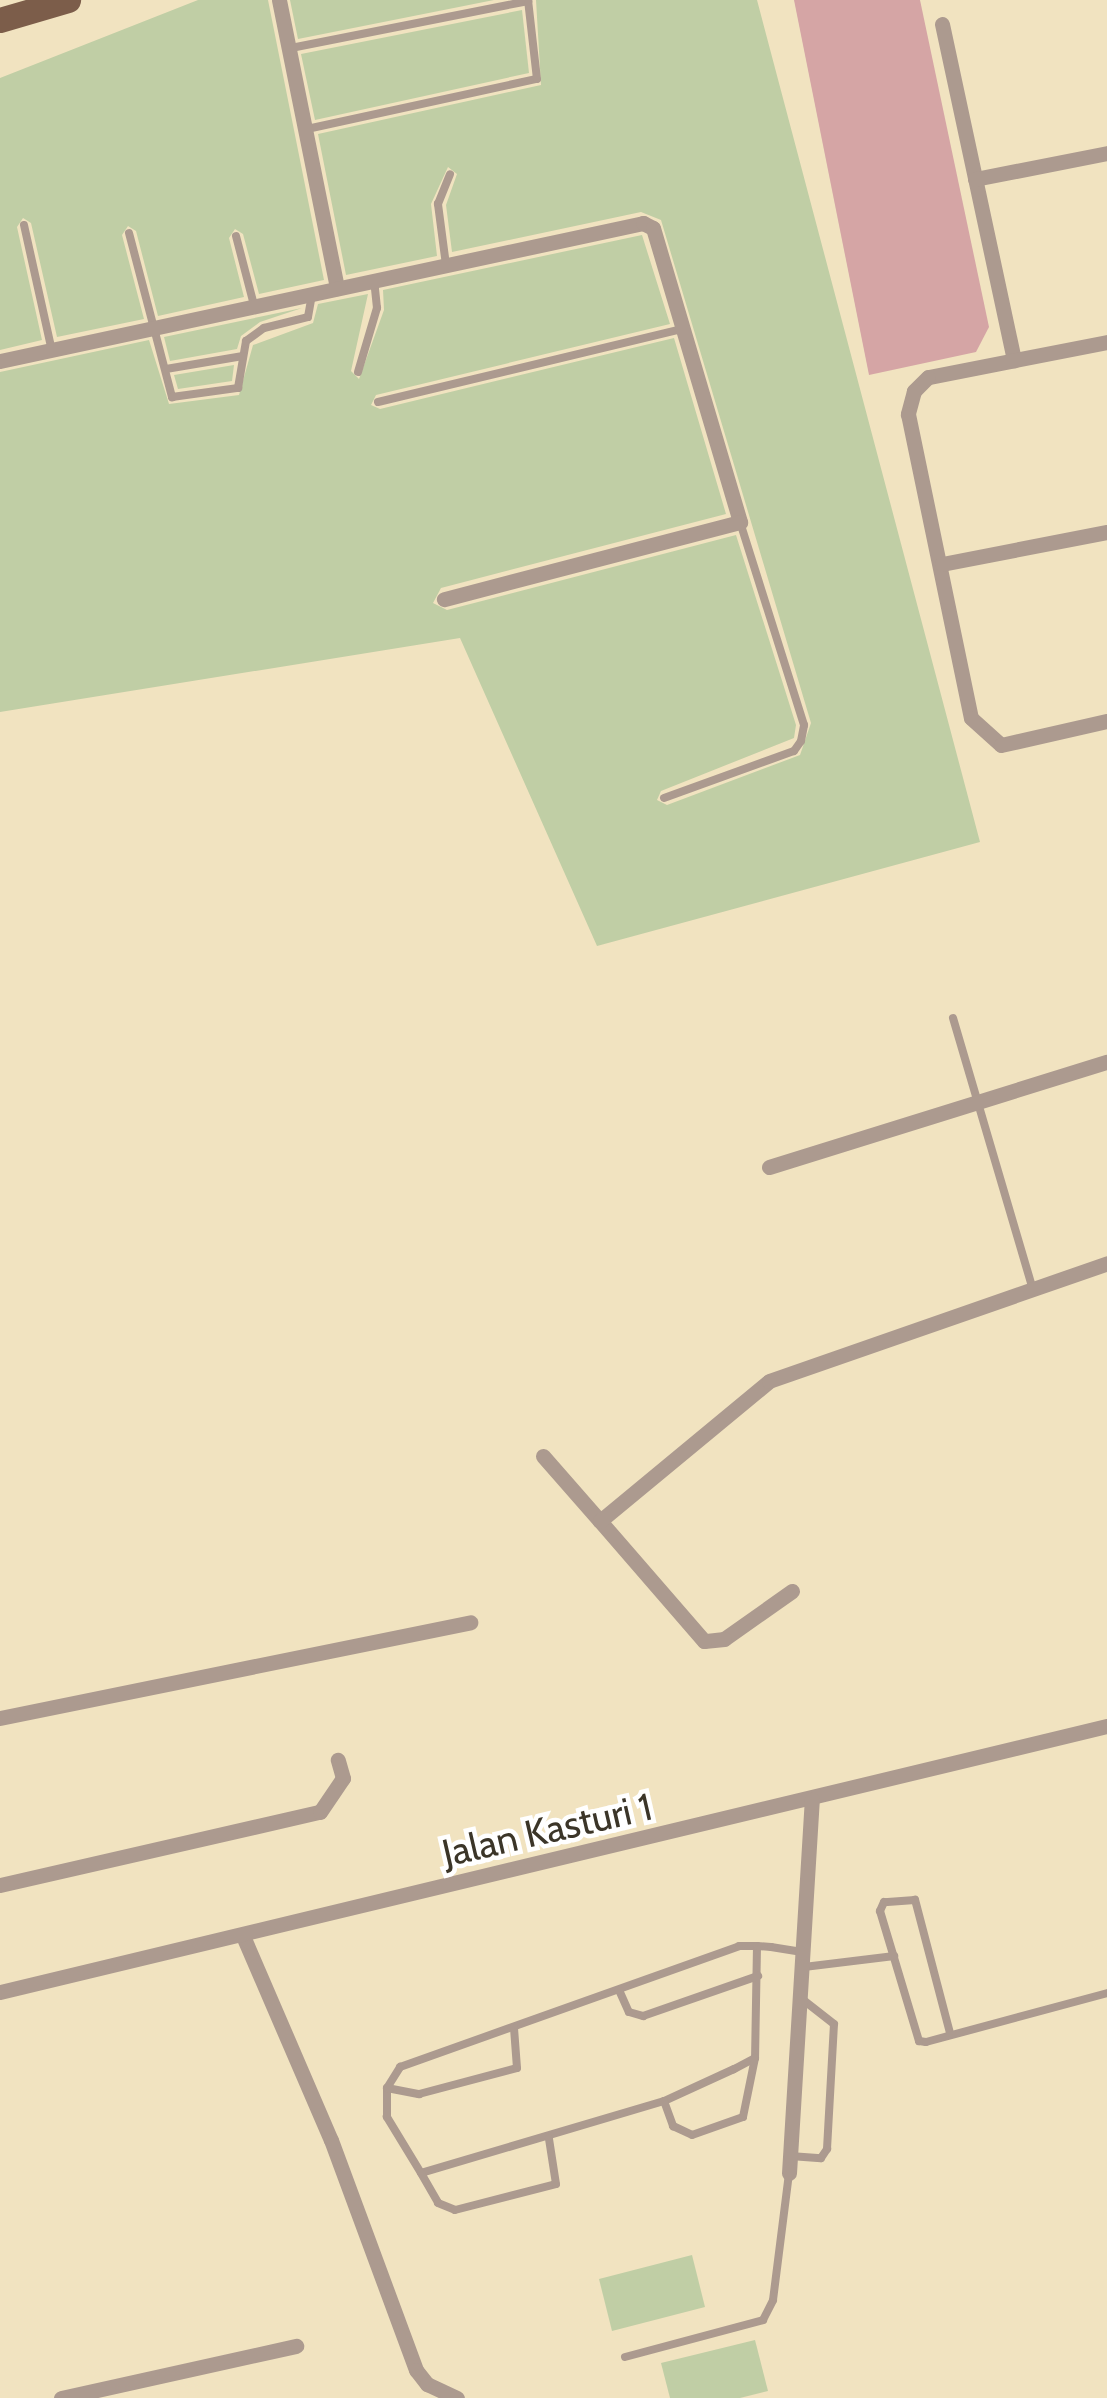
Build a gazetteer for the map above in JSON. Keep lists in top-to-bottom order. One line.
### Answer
{"streets":{"street":["Jalan Kasturi 1"]}}
